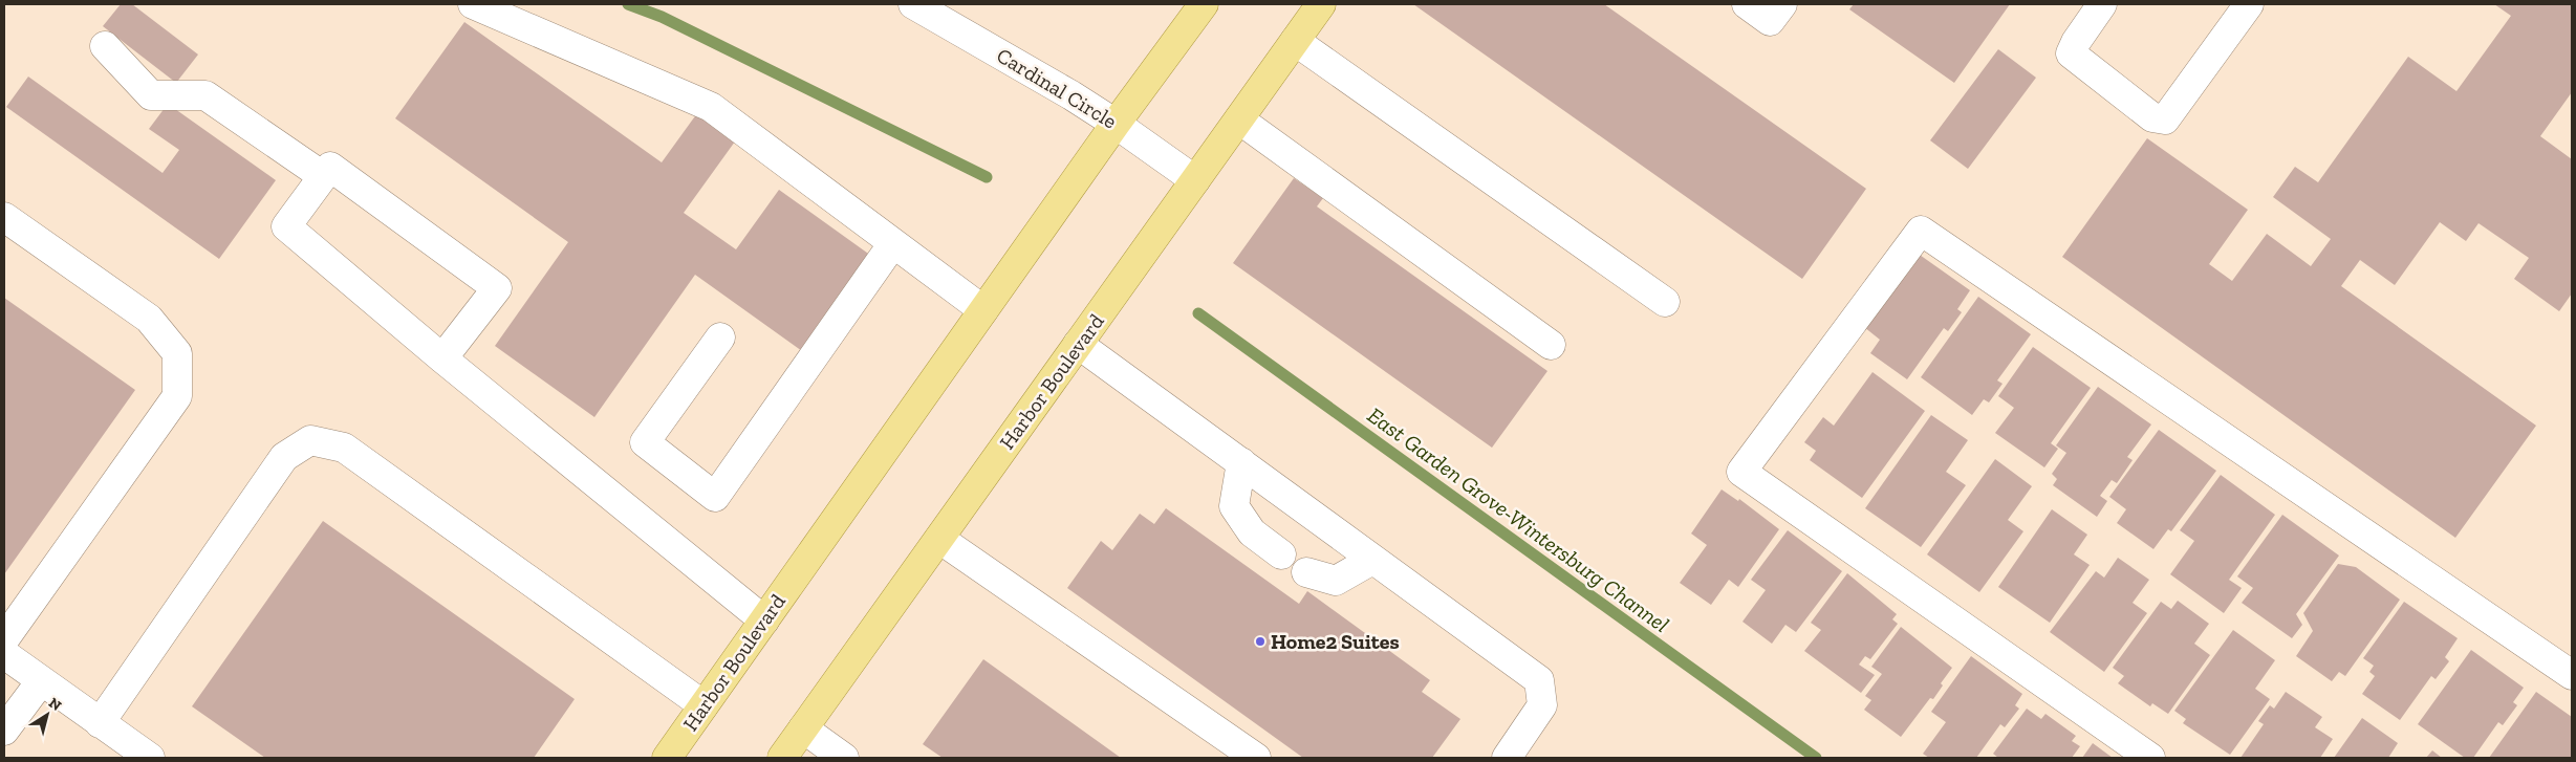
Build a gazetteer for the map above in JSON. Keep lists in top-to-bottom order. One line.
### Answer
{"streets":{"main road":["Harbor Boulevard"],"street":["Cardinal Circle"]},"crossings":[["Cardinal Circle","Harbor Boulevard"]],"water":["East Garden Grove-Wintersburg Channel"],"places":["Home2 Suites"],"north":"top right"}
